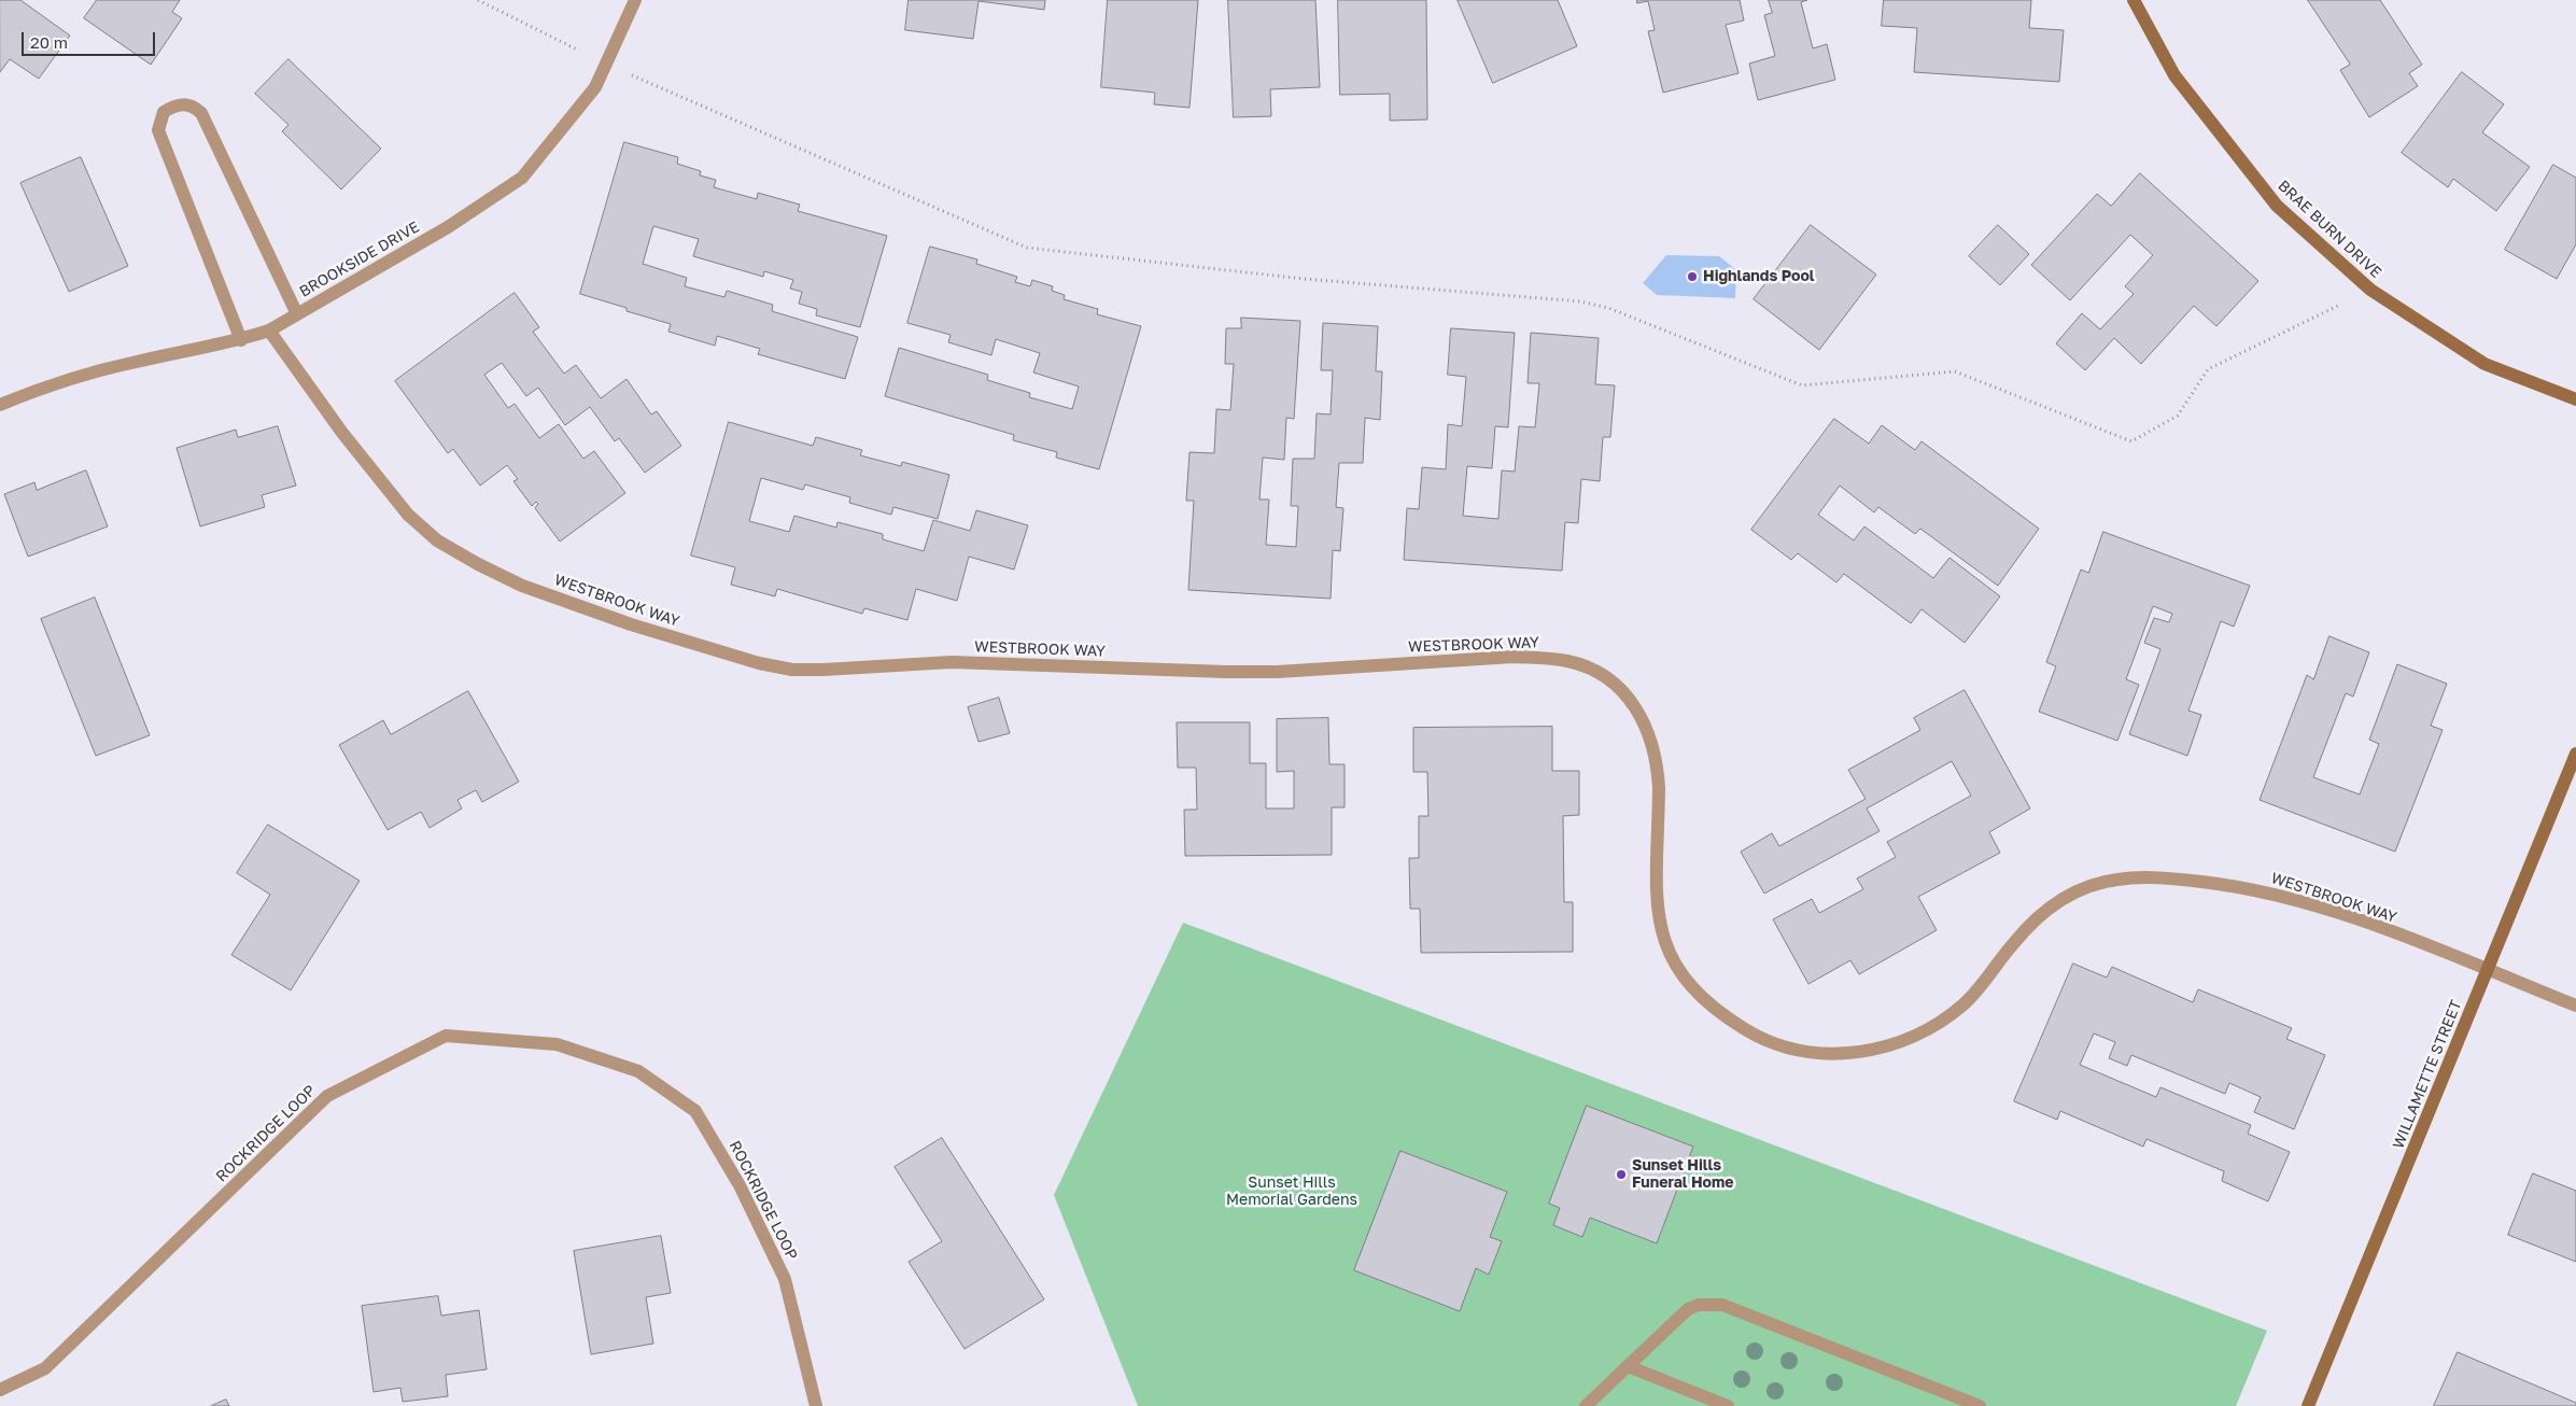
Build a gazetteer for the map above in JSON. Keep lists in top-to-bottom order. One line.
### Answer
{"streets":{"main road":["BRAE BURN DRIVE","WILLAMETTE STREET"],"street":["BROOKSIDE DRIVE","WESTBROOK WAY","ROCKRIDGE LOOP"]},"crossings":[["BROOKSIDE DRIVE","WESTBROOK WAY"],["WESTBROOK WAY","WILLAMETTE STREET"]],"parks":["Sunset Hills Memorial Gardens"],"places":["Highlands Pool","Sunset Hills Funeral Home"],"scale_bar":"20 m"}
